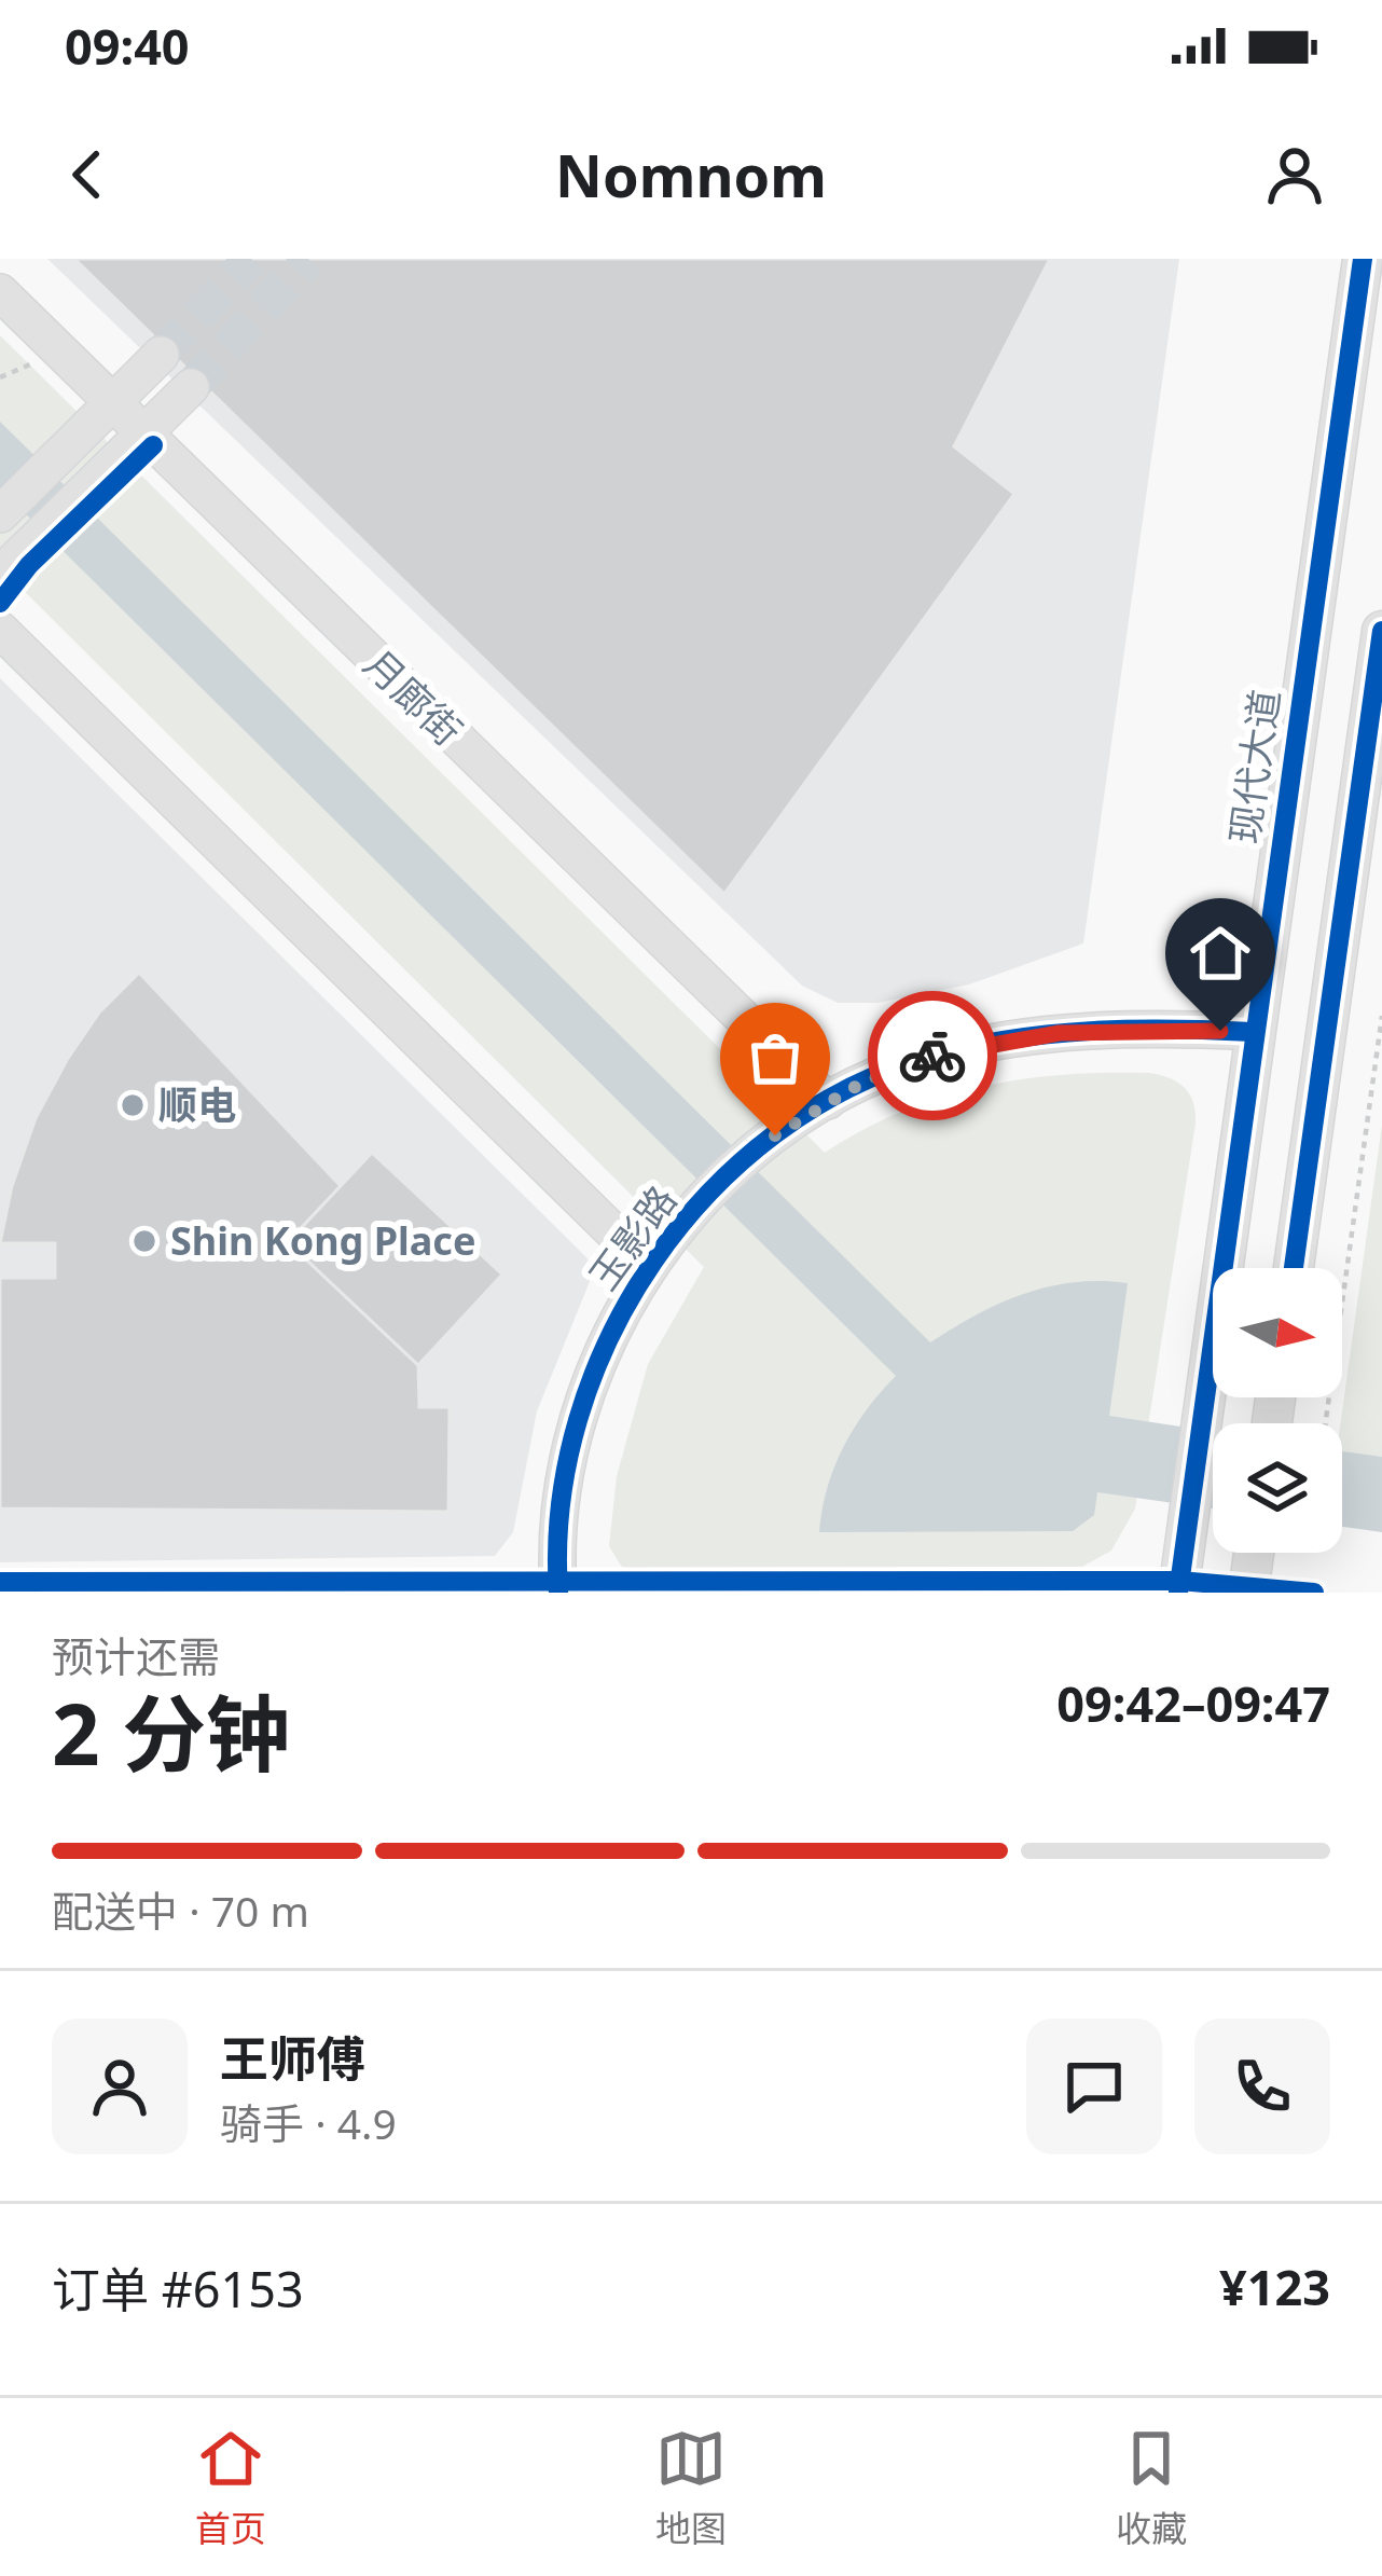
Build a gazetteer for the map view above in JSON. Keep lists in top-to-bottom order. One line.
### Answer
{"streets":{"main road":["现代大道"],"street":["月廊街","玉影路"]},"crossings":[["月廊街","玉影路"],["现代大道","玉影路"]],"places":["顺电","Shin Kong Place"],"north":"right","page":{"status":"09:40","header":"Nomnom","heading":["2 分钟","预计还需","09:42–09:47"],"panel":["王师傅","骑手 · 4.9","订单 #6153","¥123"],"bar":"配送中 · 70 m","tabs":["首页","地图","收藏"]}}
